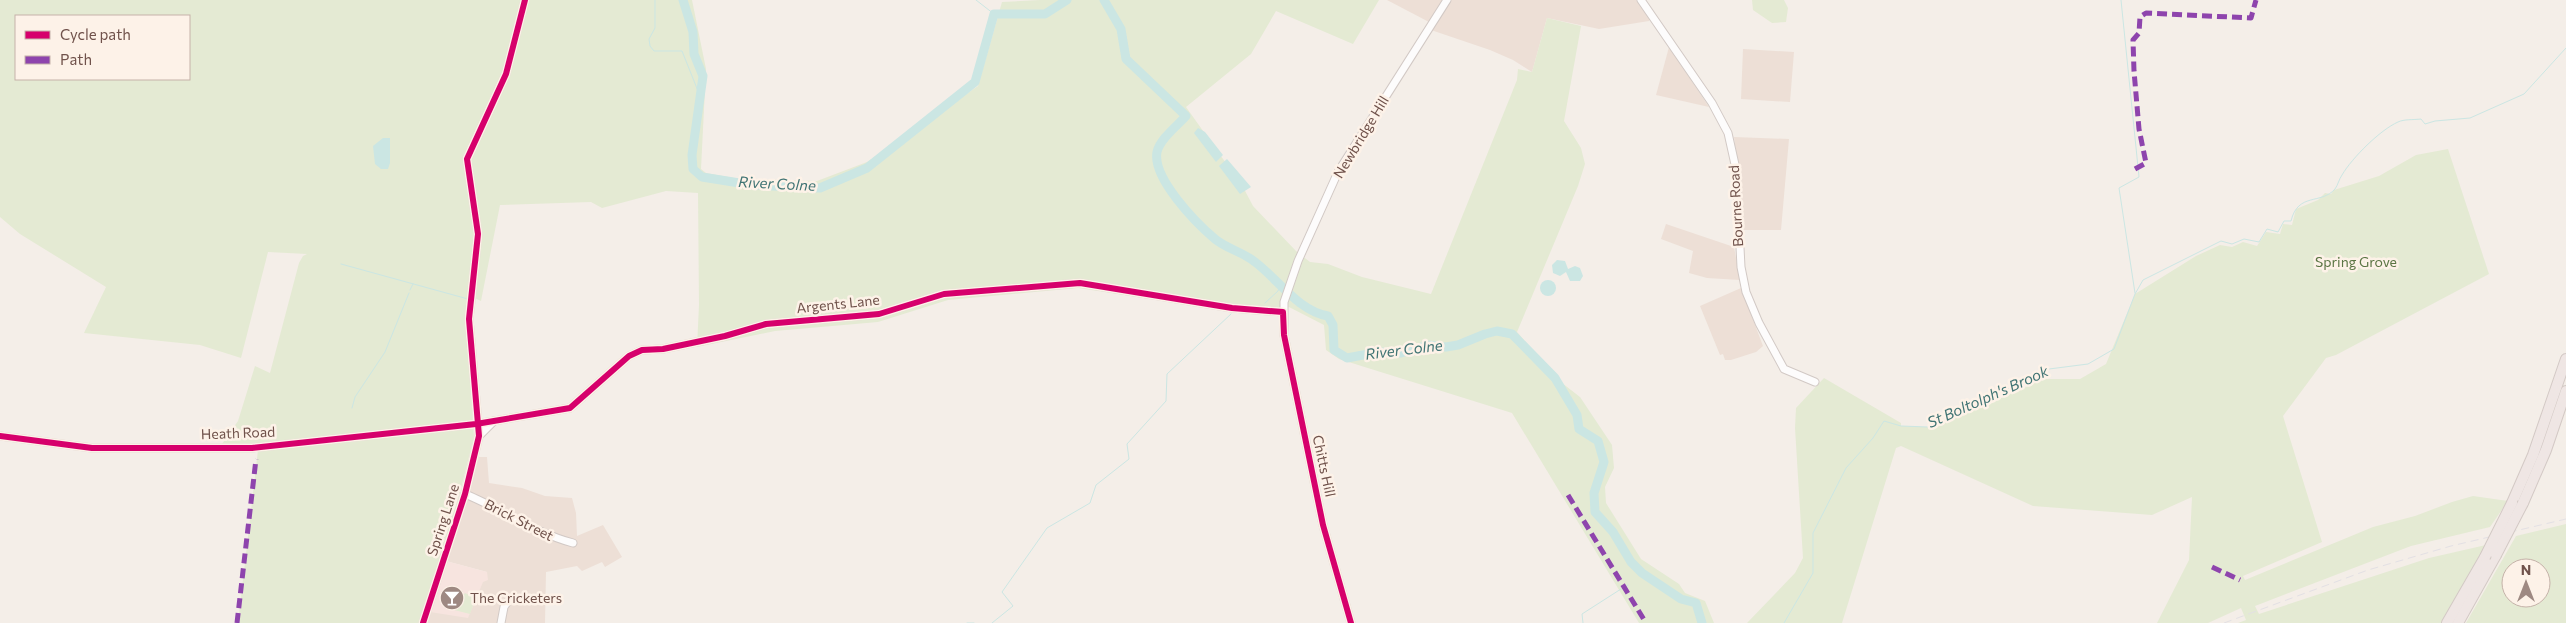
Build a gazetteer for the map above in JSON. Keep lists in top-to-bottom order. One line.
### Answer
{"streets":{"street":["Newbridge Hill","Bourne Road","Argents Lane","Heath Road","Chitts Hill","Spring Lane","Brick Street"]},"crossings":[["Newbridge Hill","Argents Lane"],["Newbridge Hill","Chitts Hill"],["Argents Lane","Heath Road"],["Argents Lane","Chitts Hill"],["Argents Lane","Spring Lane"],["Heath Road","Spring Lane"],["Spring Lane","Brick Street"]],"water":["River Colne","St Boltolph's Brook"],"parks":["Spring Grove"],"places":{"bar":["The Cricketers"]},"legend":["Cycle path","Path"],"north":"top"}
